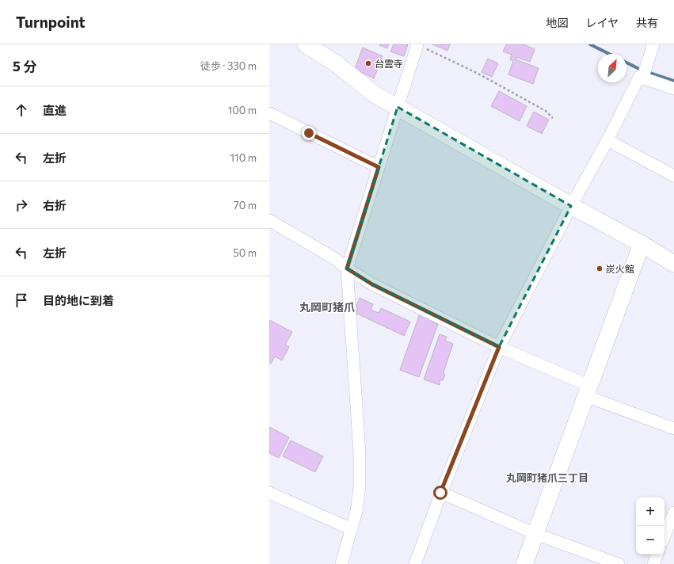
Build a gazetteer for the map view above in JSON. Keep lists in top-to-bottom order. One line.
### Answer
{"districts":["丸岡町猪爪","丸岡町猪爪三丁目"],"places":["台雲寺","炭火館"],"north":"top right","page":{"header":"Turnpoint","nav":["地図","レイヤ","共有"],"heading":["5 分","徒歩 · 330 m"],"list":[["直進","100 m"],["左折","110 m"],["右折","70 m"],["左折","50 m"],"目的地に到着"],"map_buttons":["+","−"]}}
